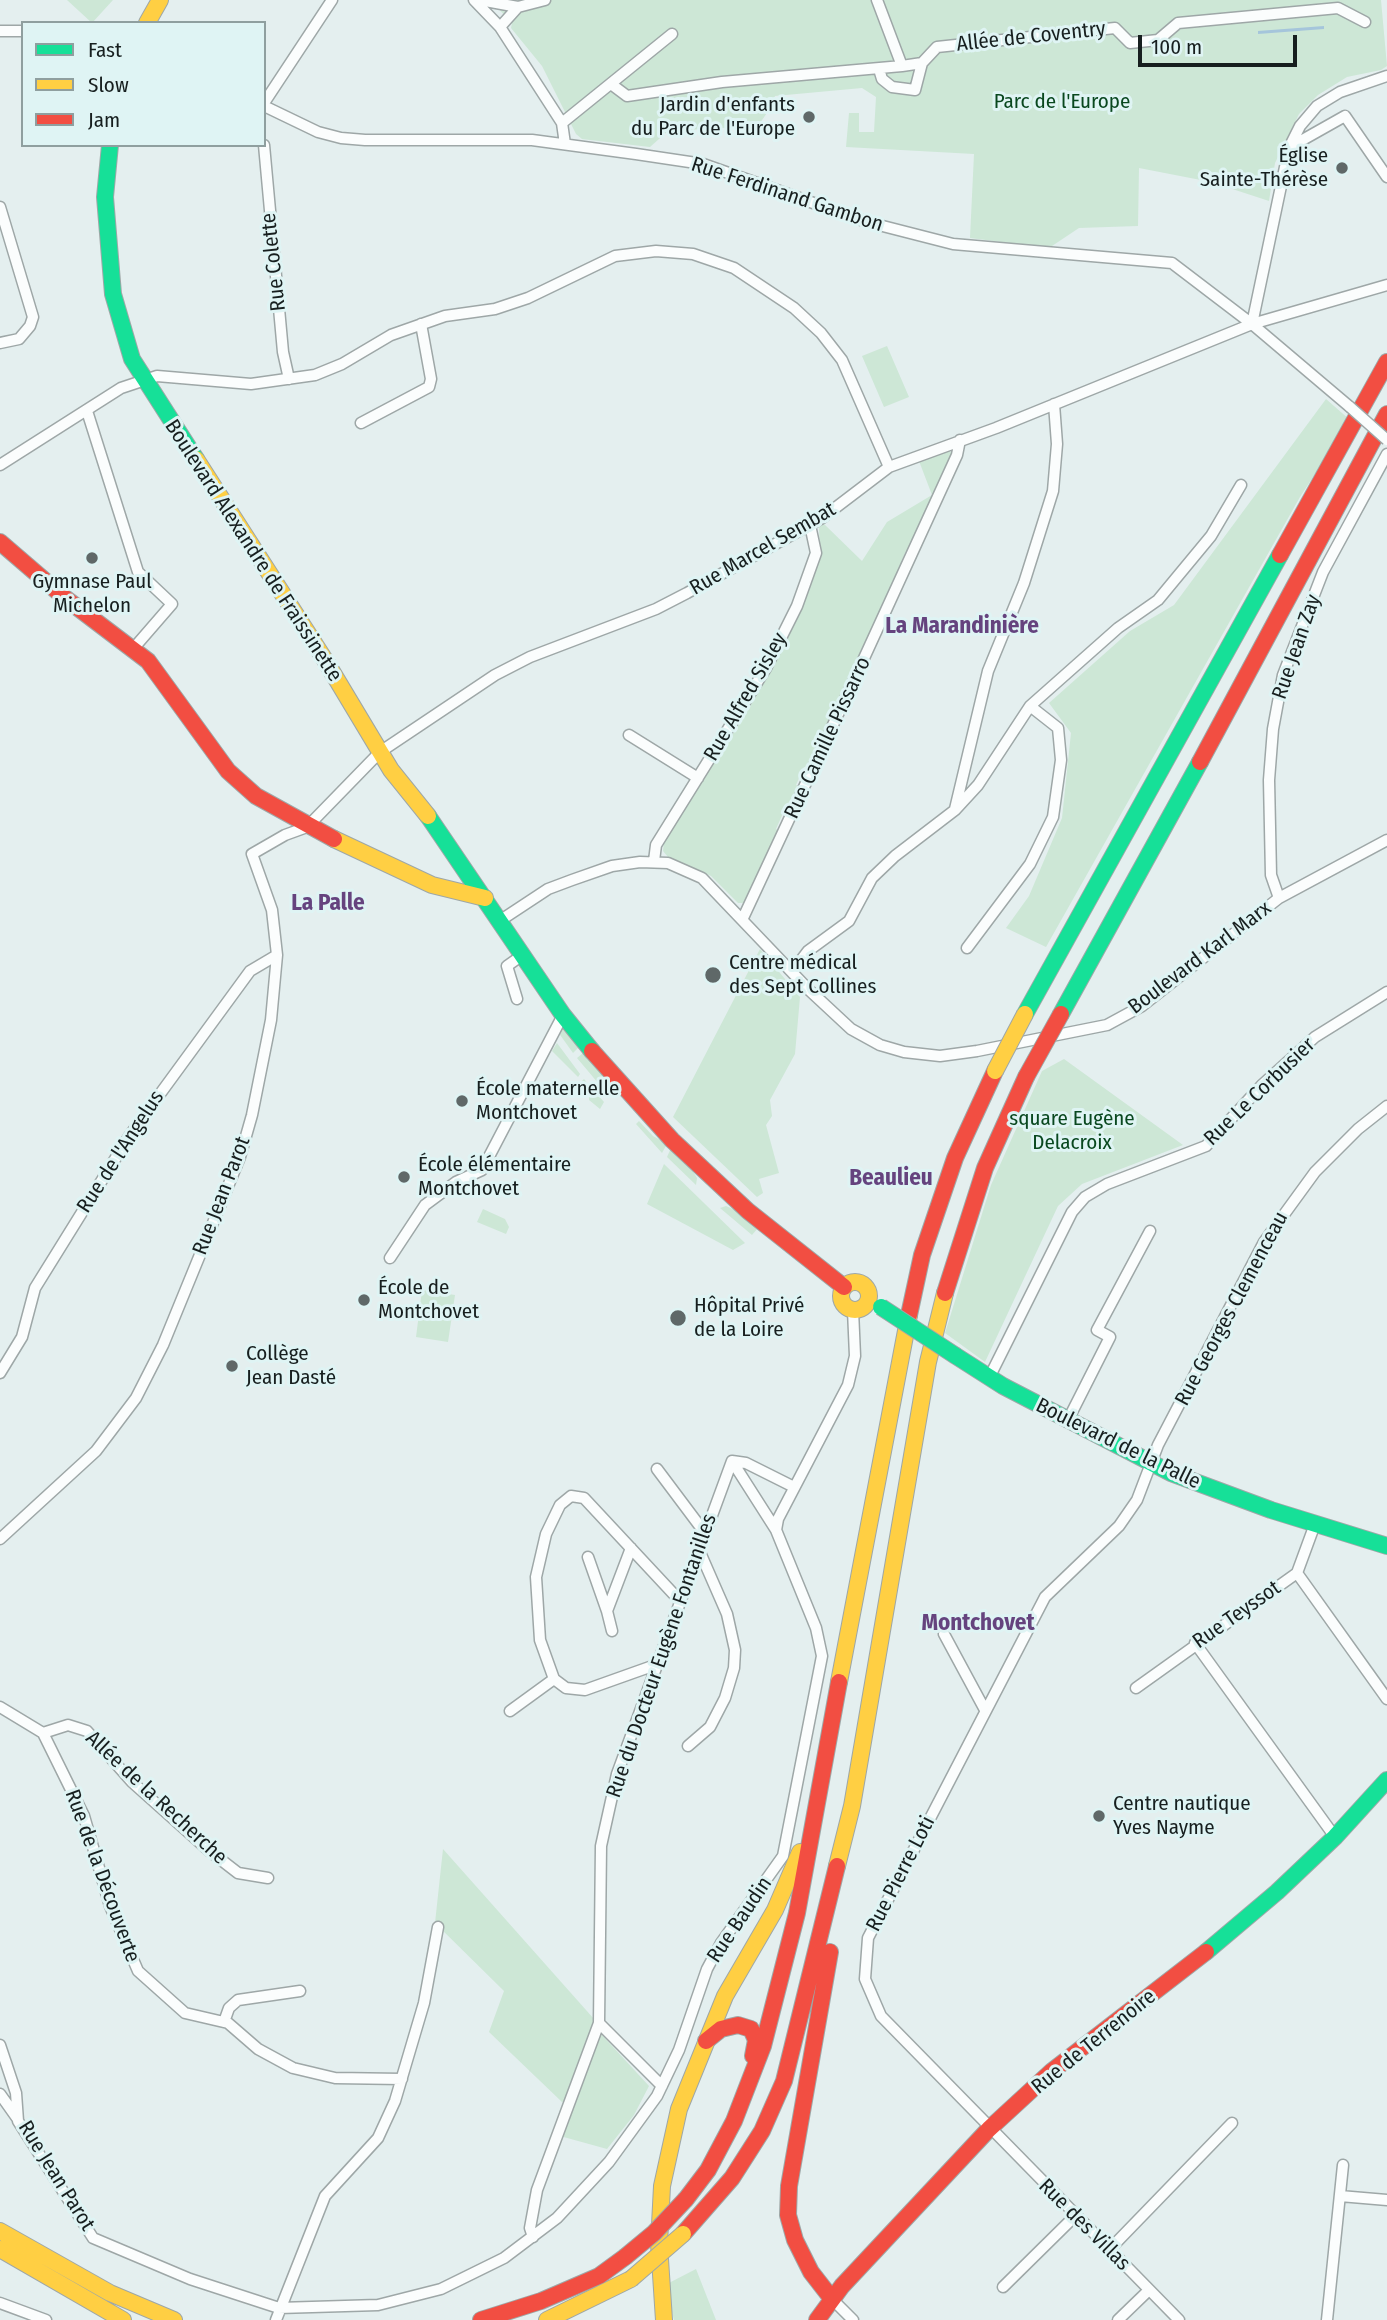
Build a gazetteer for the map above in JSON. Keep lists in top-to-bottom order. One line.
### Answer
{"streets":{"main road":["Boulevard Alexandre de Fraissinette","Boulevard de la Palle","Rue de Terrenoire"],"street":["Allée de Coventry","Rue Ferdinand Gambon","Rue Colette","Rue Marcel Sembat","Rue Jean Zay","Rue Alfred Sisley","Rue Camille Pissarro","Boulevard Karl Marx","Rue Le Corbusier","Rue de l'Angelus","Rue Jean Parot","Rue Georges Clemenceau","Rue Teyssot","Rue du Docteur Eugène Fontanilles","Allée de la Recherche","Rue Pierre Loti","Rue de la Découverte","Rue Baudin","Rue des Villas"]},"crossings":[["Rue Ferdinand Gambon","Rue Marcel Sembat"],["Rue Marcel Sembat","Boulevard Alexandre de Fraissinette"],["Rue Marcel Sembat","Rue Alfred Sisley"],["Rue Marcel Sembat","Rue Camille Pissarro"],["Rue Marcel Sembat","Rue Jean Parot"],["Boulevard Alexandre de Fraissinette","Boulevard Karl Marx"],["Boulevard Alexandre de Fraissinette","Boulevard de la Palle"],["Rue Jean Zay","Boulevard Karl Marx"],["Rue Alfred Sisley","Boulevard Karl Marx"],["Rue Camille Pissarro","Boulevard Karl Marx"],["Boulevard Karl Marx","Boulevard de la Palle"],["Rue Le Corbusier","Boulevard de la Palle"],["Rue de l'Angelus","Rue Jean Parot"],["Rue Jean Parot","Rue Baudin"],["Rue Georges Clemenceau","Boulevard de la Palle"],["Rue Georges Clemenceau","Rue Pierre Loti"],["Boulevard de la Palle","Rue Teyssot"],["Boulevard de la Palle","Rue Pierre Loti"],["Rue du Docteur Eugène Fontanilles","Rue Baudin"],["Allée de la Recherche","Rue de la Découverte"],["Rue Pierre Loti","Rue de Terrenoire"],["Rue Pierre Loti","Rue des Villas"],["Rue de Terrenoire","Rue des Villas"]],"districts":["La Marandinière","La Palle","Beaulieu","Montchovet"],"parks":["Parc de l'Europe","square Eugène Delacroix"],"places":["Jardin d'enfants du Parc de l'Europe","Église Sainte-Thérèse","Gymnase Paul Michelon","Centre médical des Sept Collines","École maternelle Montchovet","École élémentaire Montchovet","École de Montchovet","Hôpital Privé de la Loire","Collège Jean Dasté","Centre nautique Yves Nayme"],"legend":["Fast","Slow","Jam"],"scale_bar":"100 m"}
